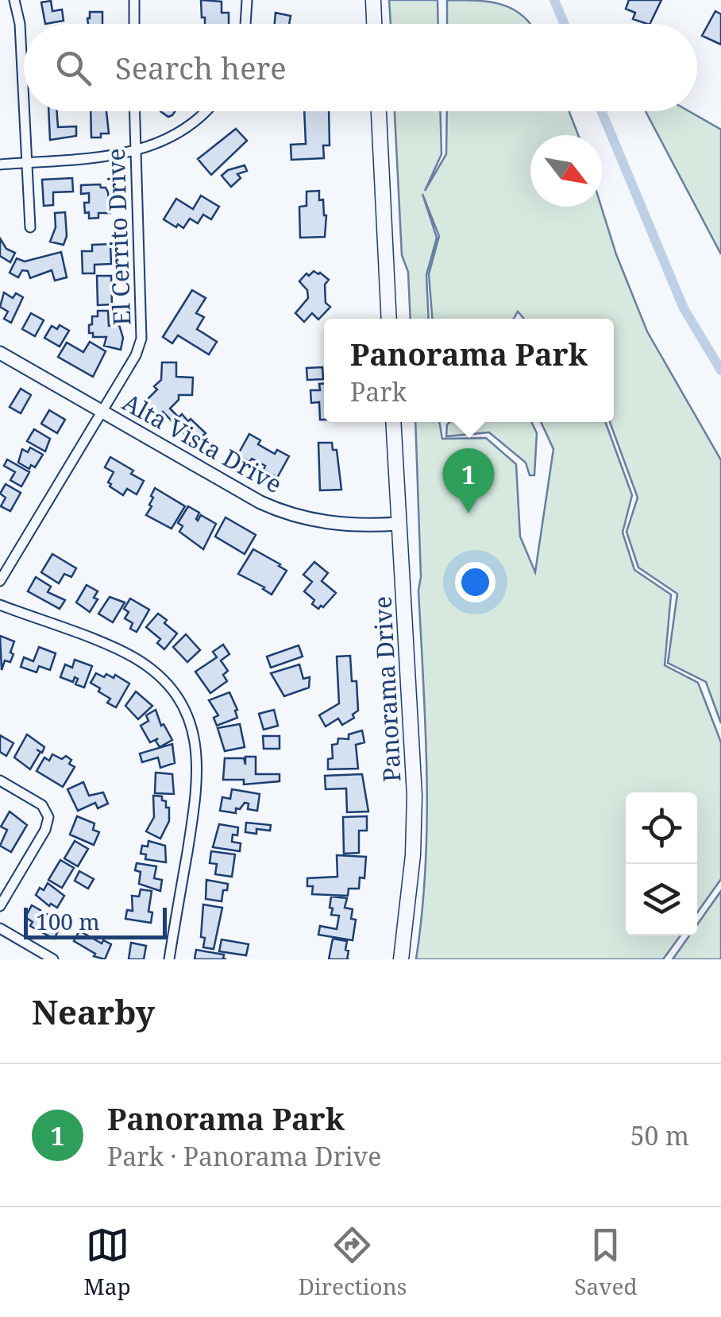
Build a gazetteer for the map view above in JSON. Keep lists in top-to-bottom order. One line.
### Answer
{"streets":{"main road":["Panorama Drive"],"street":["El Cerrito Drive","Alta Vista Drive"]},"crossings":[["El Cerrito Drive","Alta Vista Drive"],["Alta Vista Drive","Panorama Drive"]],"scale_bar":"100 m","north":"bottom right","page":{"search":"Search here","popup":["Panorama Park","Park"],"pins":"1","scale":"100 m","heading":"Nearby","list":[{"mark":"1","name":"Panorama Park","note":"Park · Panorama Drive","value":"50 m"}],"nav":["Map","Directions","Saved"]}}
